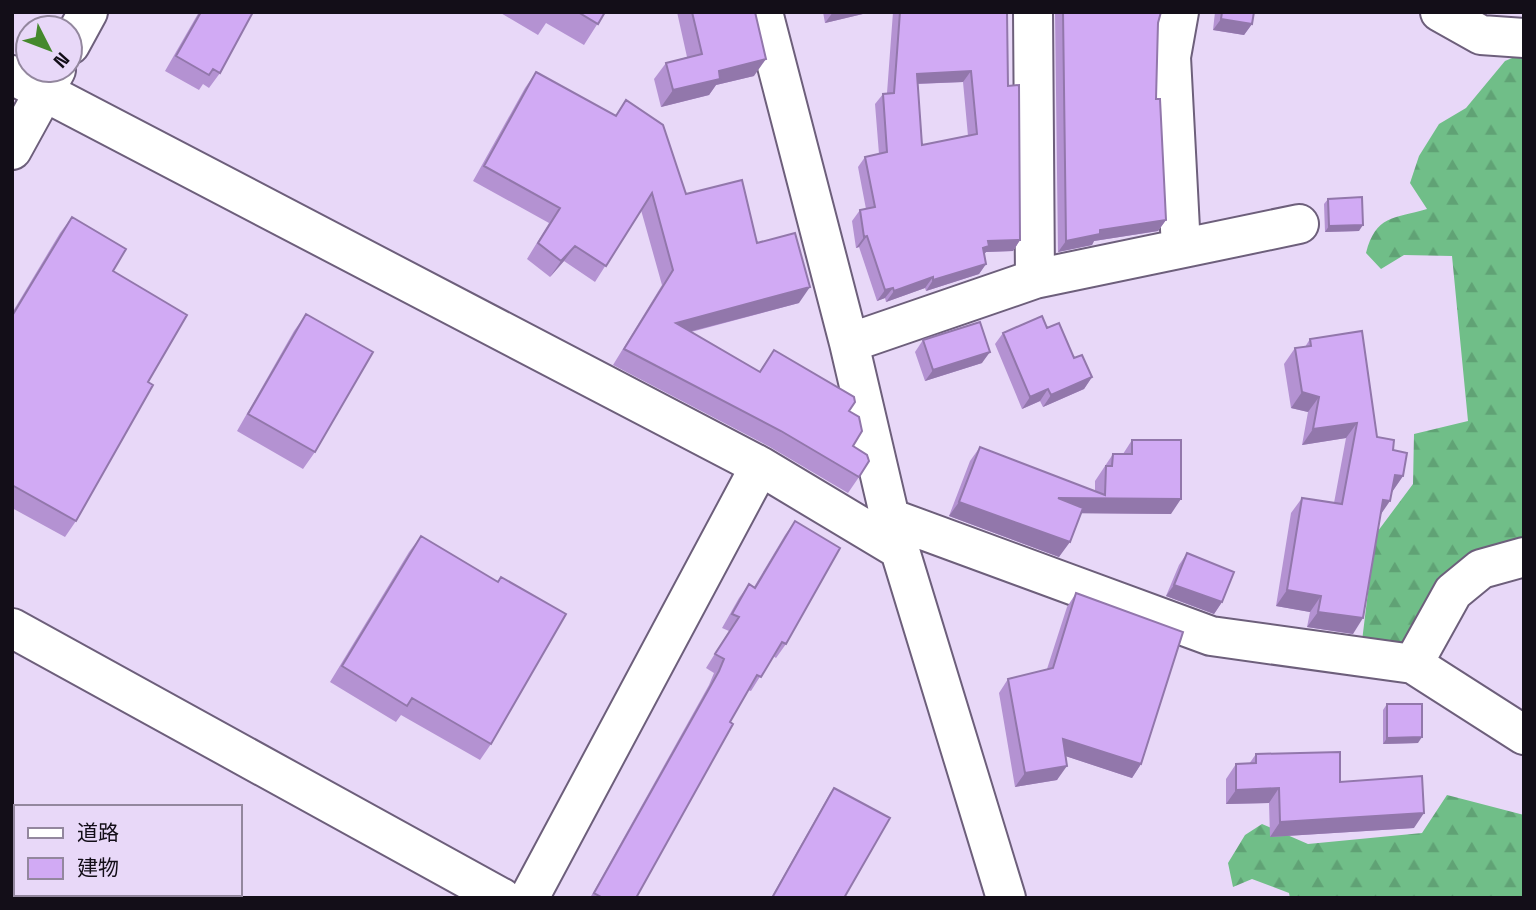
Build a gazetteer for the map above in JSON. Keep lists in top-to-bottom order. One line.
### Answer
{"legend":["道路","建物"],"north":"bottom right"}
